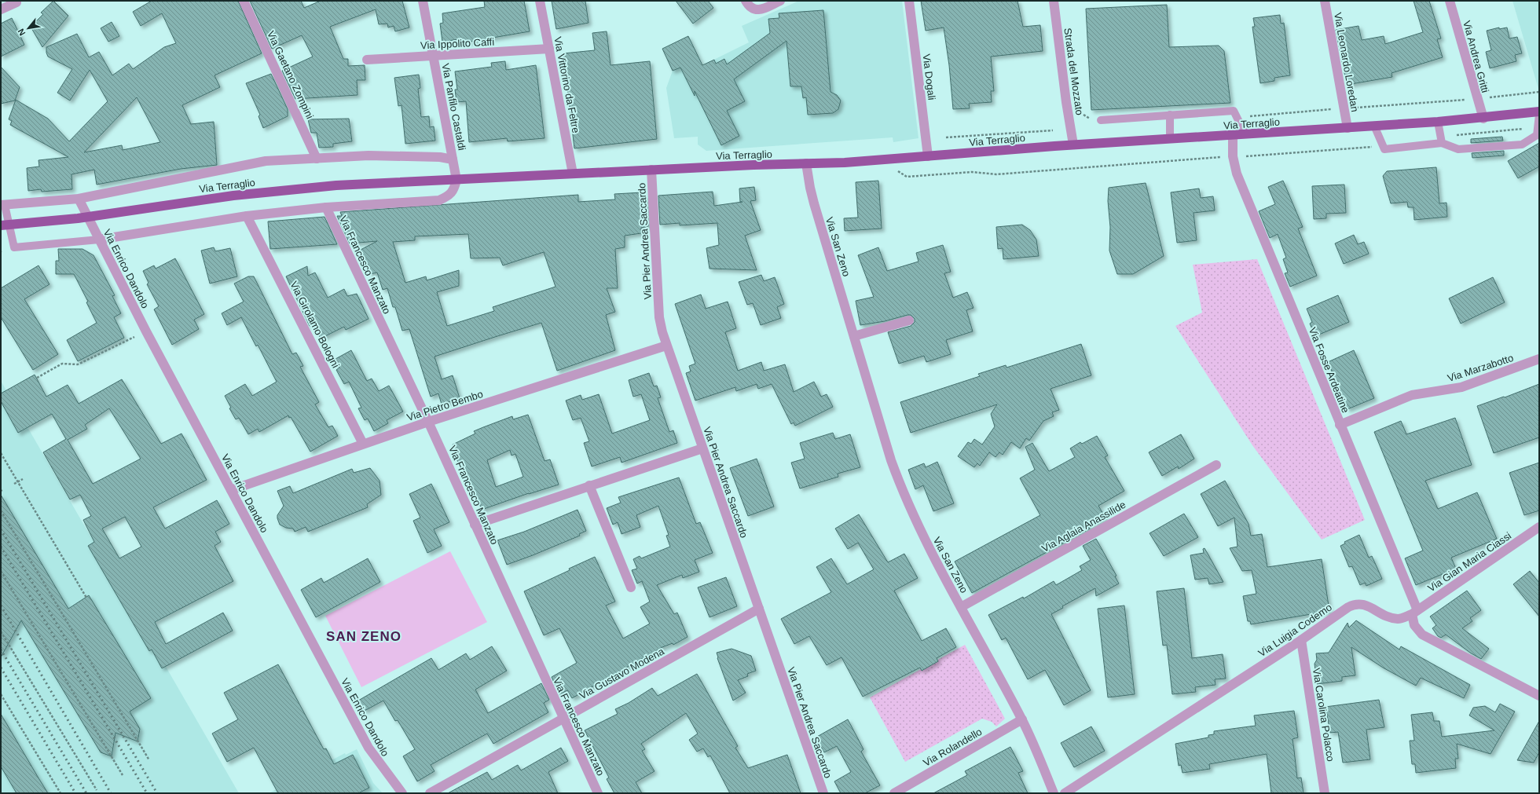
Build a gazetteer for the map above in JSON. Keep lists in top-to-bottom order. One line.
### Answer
{"streets":{"main road":["Via Terraglio"],"street":["Via Ippolito Caffi","Via Andrea Gritti","Via Leonardo Loredan","Strada del Mozzato","Via Gaetano Zompini","Via Dogali","Via Vittorino da Feltre","Via Panfilo Castaldi","Via Pier Andrea Saccardo","Via San Zeno","Via Francesco Manzato","Via Enrico Dandolo","Via Girolamo Bologni","Via Marzabotto","Via Fosse Ardeatine","Via Pietro Bembo","Via Aglaia Anassilide","Via Gian Maria Ciassi","Via Luigia Codemo","Via Gustavo Modena","Via Carolina Polacco","Via Rolandello"]},"crossings":[["Via Ippolito Caffi","Via Vittorino da Feltre"],["Via Ippolito Caffi","Via Panfilo Castaldi"],["Via Andrea Gritti","Via Terraglio"],["Via Leonardo Loredan","Via Terraglio"],["Strada del Mozzato","Via Terraglio"],["Via Gaetano Zompini","Via Terraglio"],["Via Dogali","Via Terraglio"],["Via Vittorino da Feltre","Via Terraglio"],["Via Panfilo Castaldi","Via Terraglio"],["Via Terraglio","Via Pier Andrea Saccardo"],["Via Terraglio","Via San Zeno"],["Via Terraglio","Via Enrico Dandolo"],["Via Terraglio","Via Fosse Ardeatine"],["Via Pier Andrea Saccardo","Via Pietro Bembo"],["Via Pier Andrea Saccardo","Via Gustavo Modena"],["Via San Zeno","Via Aglaia Anassilide"],["Via San Zeno","Via Rolandello"],["Via Francesco Manzato","Via Pietro Bembo"],["Via Francesco Manzato","Via Gustavo Modena"],["Via Enrico Dandolo","Via Pietro Bembo"],["Via Girolamo Bologni","Via Pietro Bembo"],["Via Marzabotto","Via Fosse Ardeatine"],["Via Fosse Ardeatine","Via Gian Maria Ciassi"],["Via Fosse Ardeatine","Via Luigia Codemo"],["Via Gian Maria Ciassi","Via Luigia Codemo"],["Via Luigia Codemo","Via Carolina Polacco"]],"districts":["SAN ZENO"],"north":"bottom left"}
